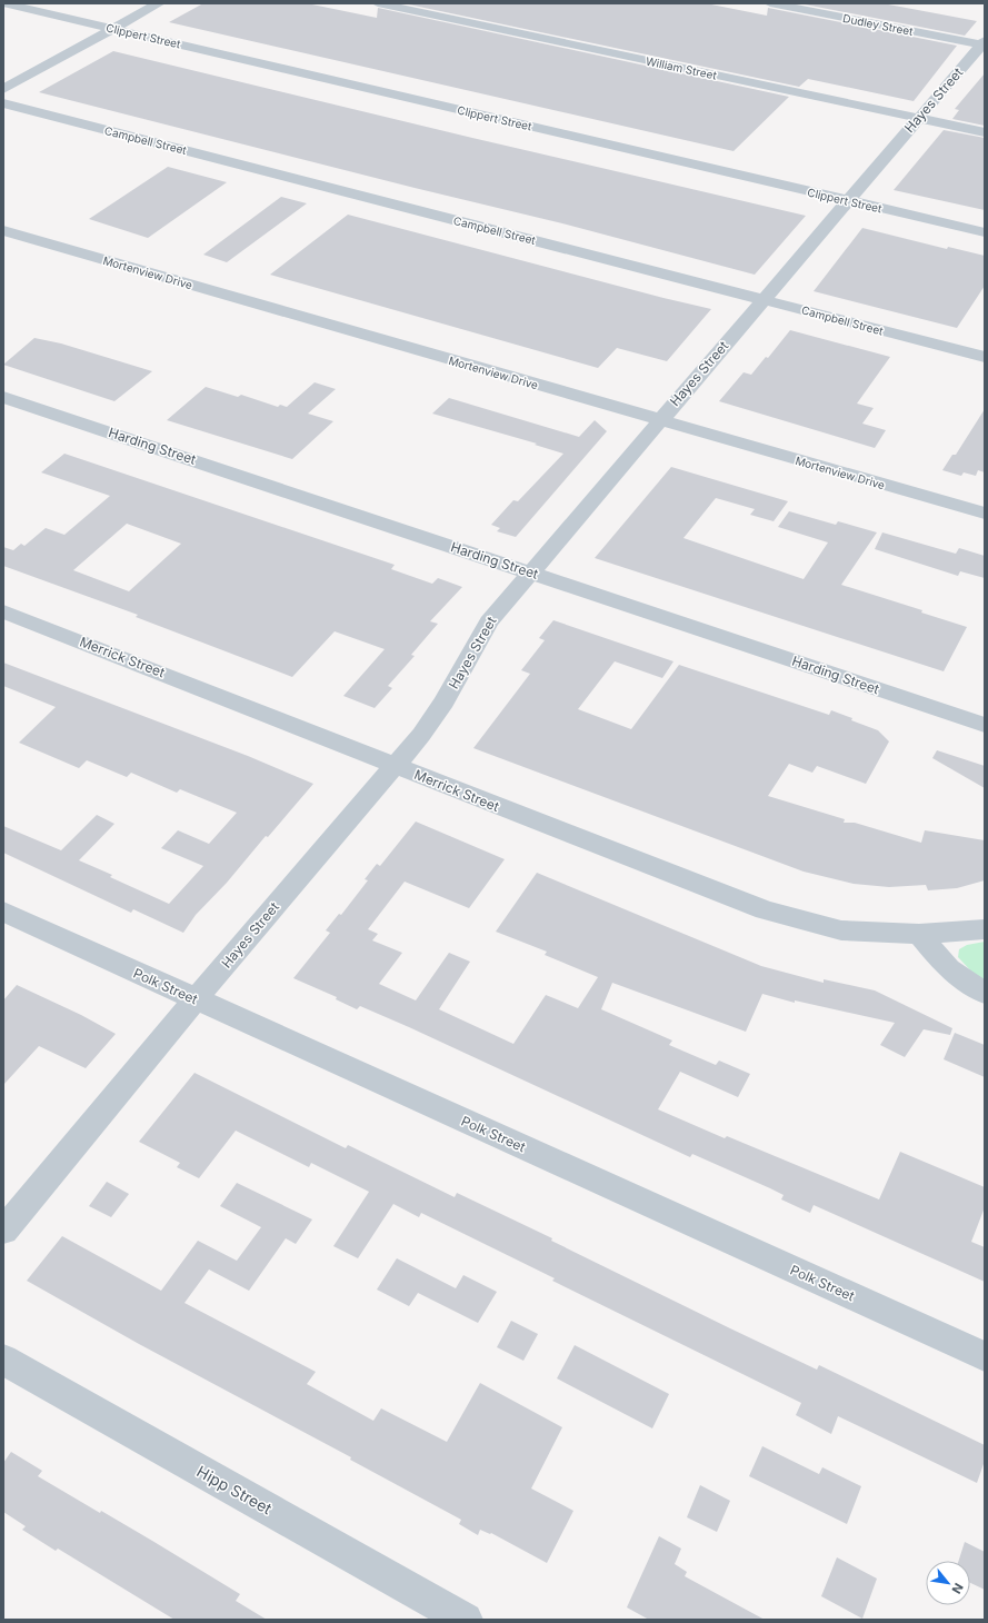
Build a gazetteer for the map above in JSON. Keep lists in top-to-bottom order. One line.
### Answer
{"streets":{"street":["Dudley Street","Clippert Street","William Street","Hayes Street","Campbell Street","Mortenview Drive","Harding Street","Merrick Street","Polk Street","Hipp Street"]},"crossings":[["Dudley Street","Hayes Street"],["Clippert Street","Hayes Street"],["William Street","Hayes Street"],["Hayes Street","Campbell Street"],["Hayes Street","Mortenview Drive"],["Hayes Street","Harding Street"],["Hayes Street","Merrick Street"],["Hayes Street","Polk Street"]],"north":"bottom right"}
